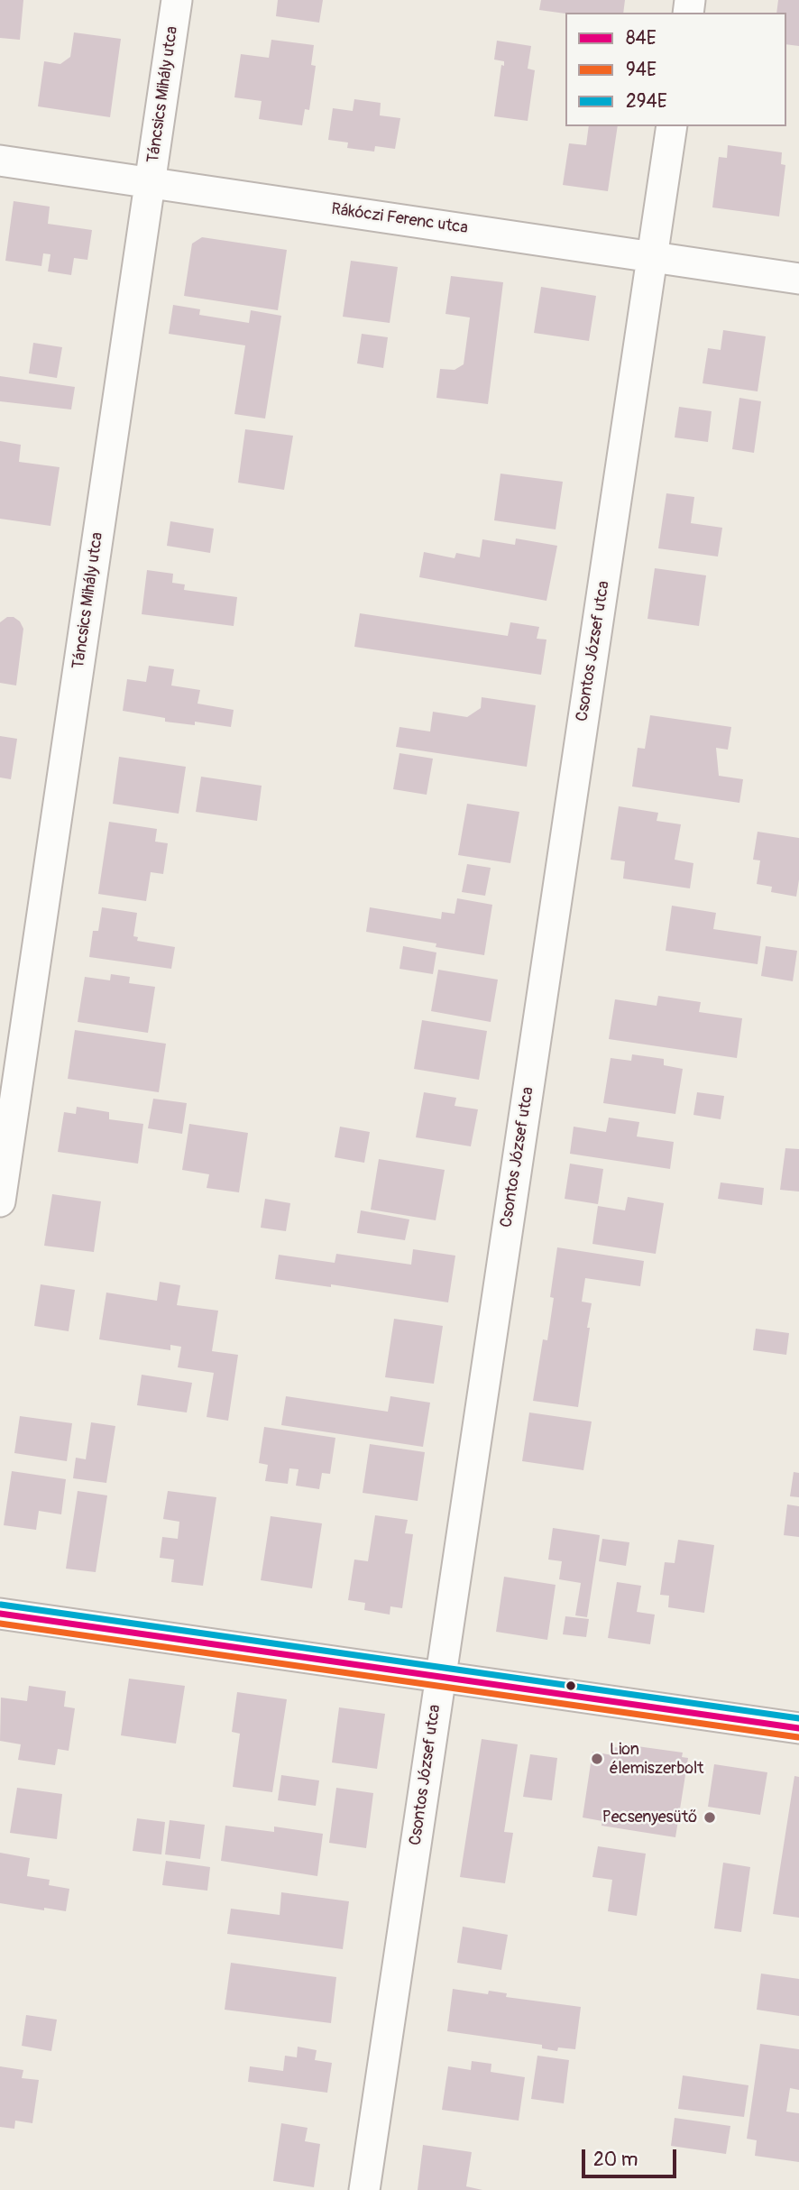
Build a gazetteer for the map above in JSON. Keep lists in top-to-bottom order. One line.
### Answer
{"streets":{"street":["Táncsics Mihály utca","Rákóczi Ferenc utca","Csontos József utca"]},"crossings":[["Táncsics Mihály utca","Rákóczi Ferenc utca"],["Rákóczi Ferenc utca","Csontos József utca"]],"places":["Lion élemiszerbolt","Pecsenyesütő"],"lines":["transit line 294E","transit line 84E","transit line 94E"],"legend":["84E","94E","294E"],"scale_bar":"20 m"}
